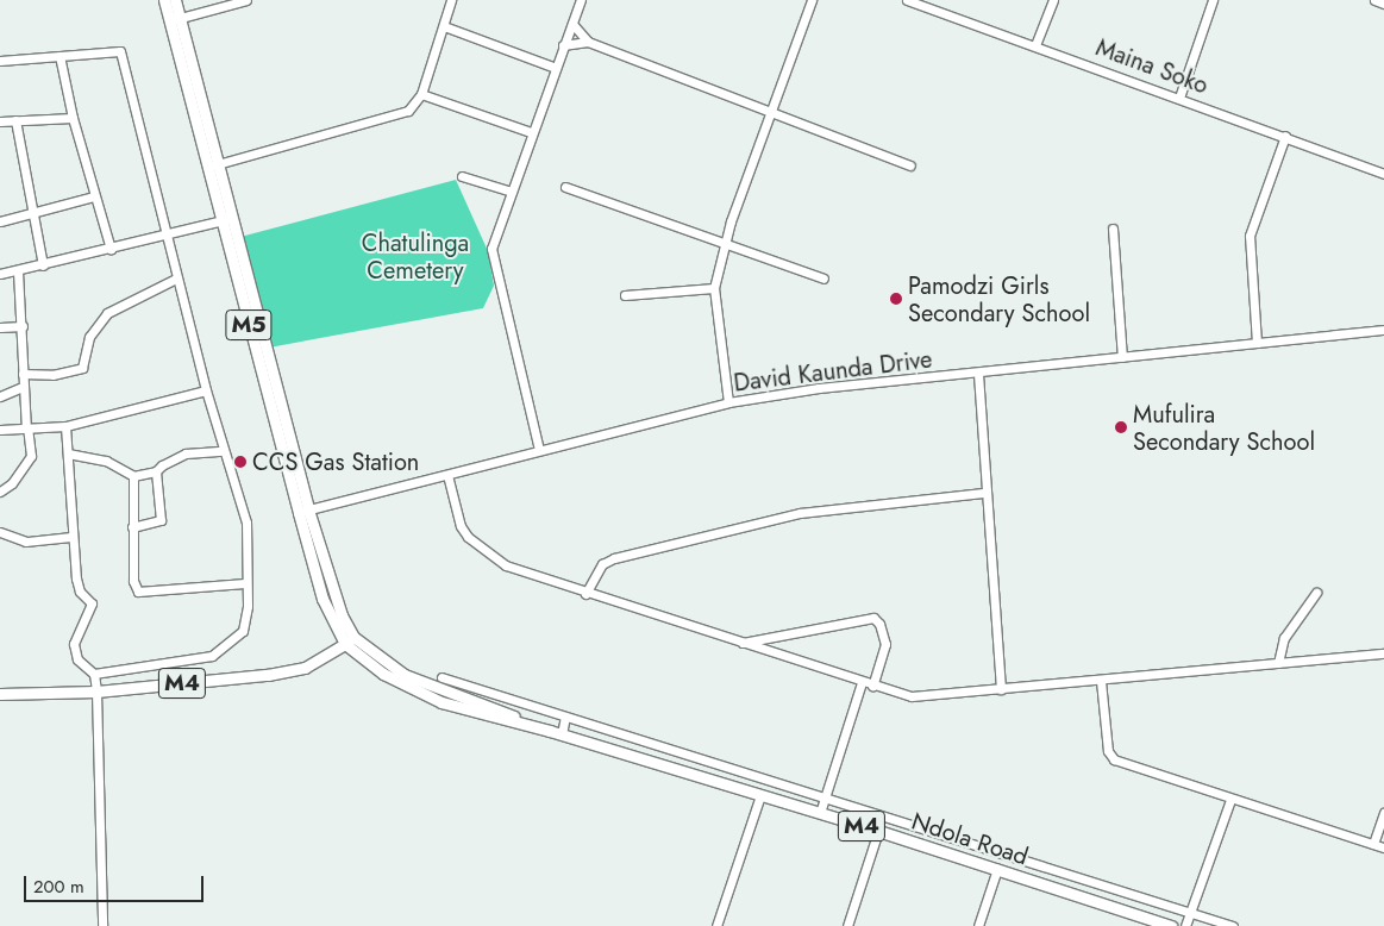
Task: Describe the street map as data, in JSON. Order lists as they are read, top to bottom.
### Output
{
  "streets": {
    "main road": ["M5", "M4", "Ndola Road"],
    "street": ["Maina Soko", "David Kaunda Drive"]
  },
  "crossings": [
    ["M5", "David Kaunda Drive"],
    ["M5", "M4"],
    ["M4", "Ndola Road"]
  ],
  "parks": ["Chatulinga Cemetery"],
  "places": ["Pamodzi Girls Secondary School", "Mufulira Secondary School", "CCS Gas Station"],
  "scale_bar": "200 m"
}
